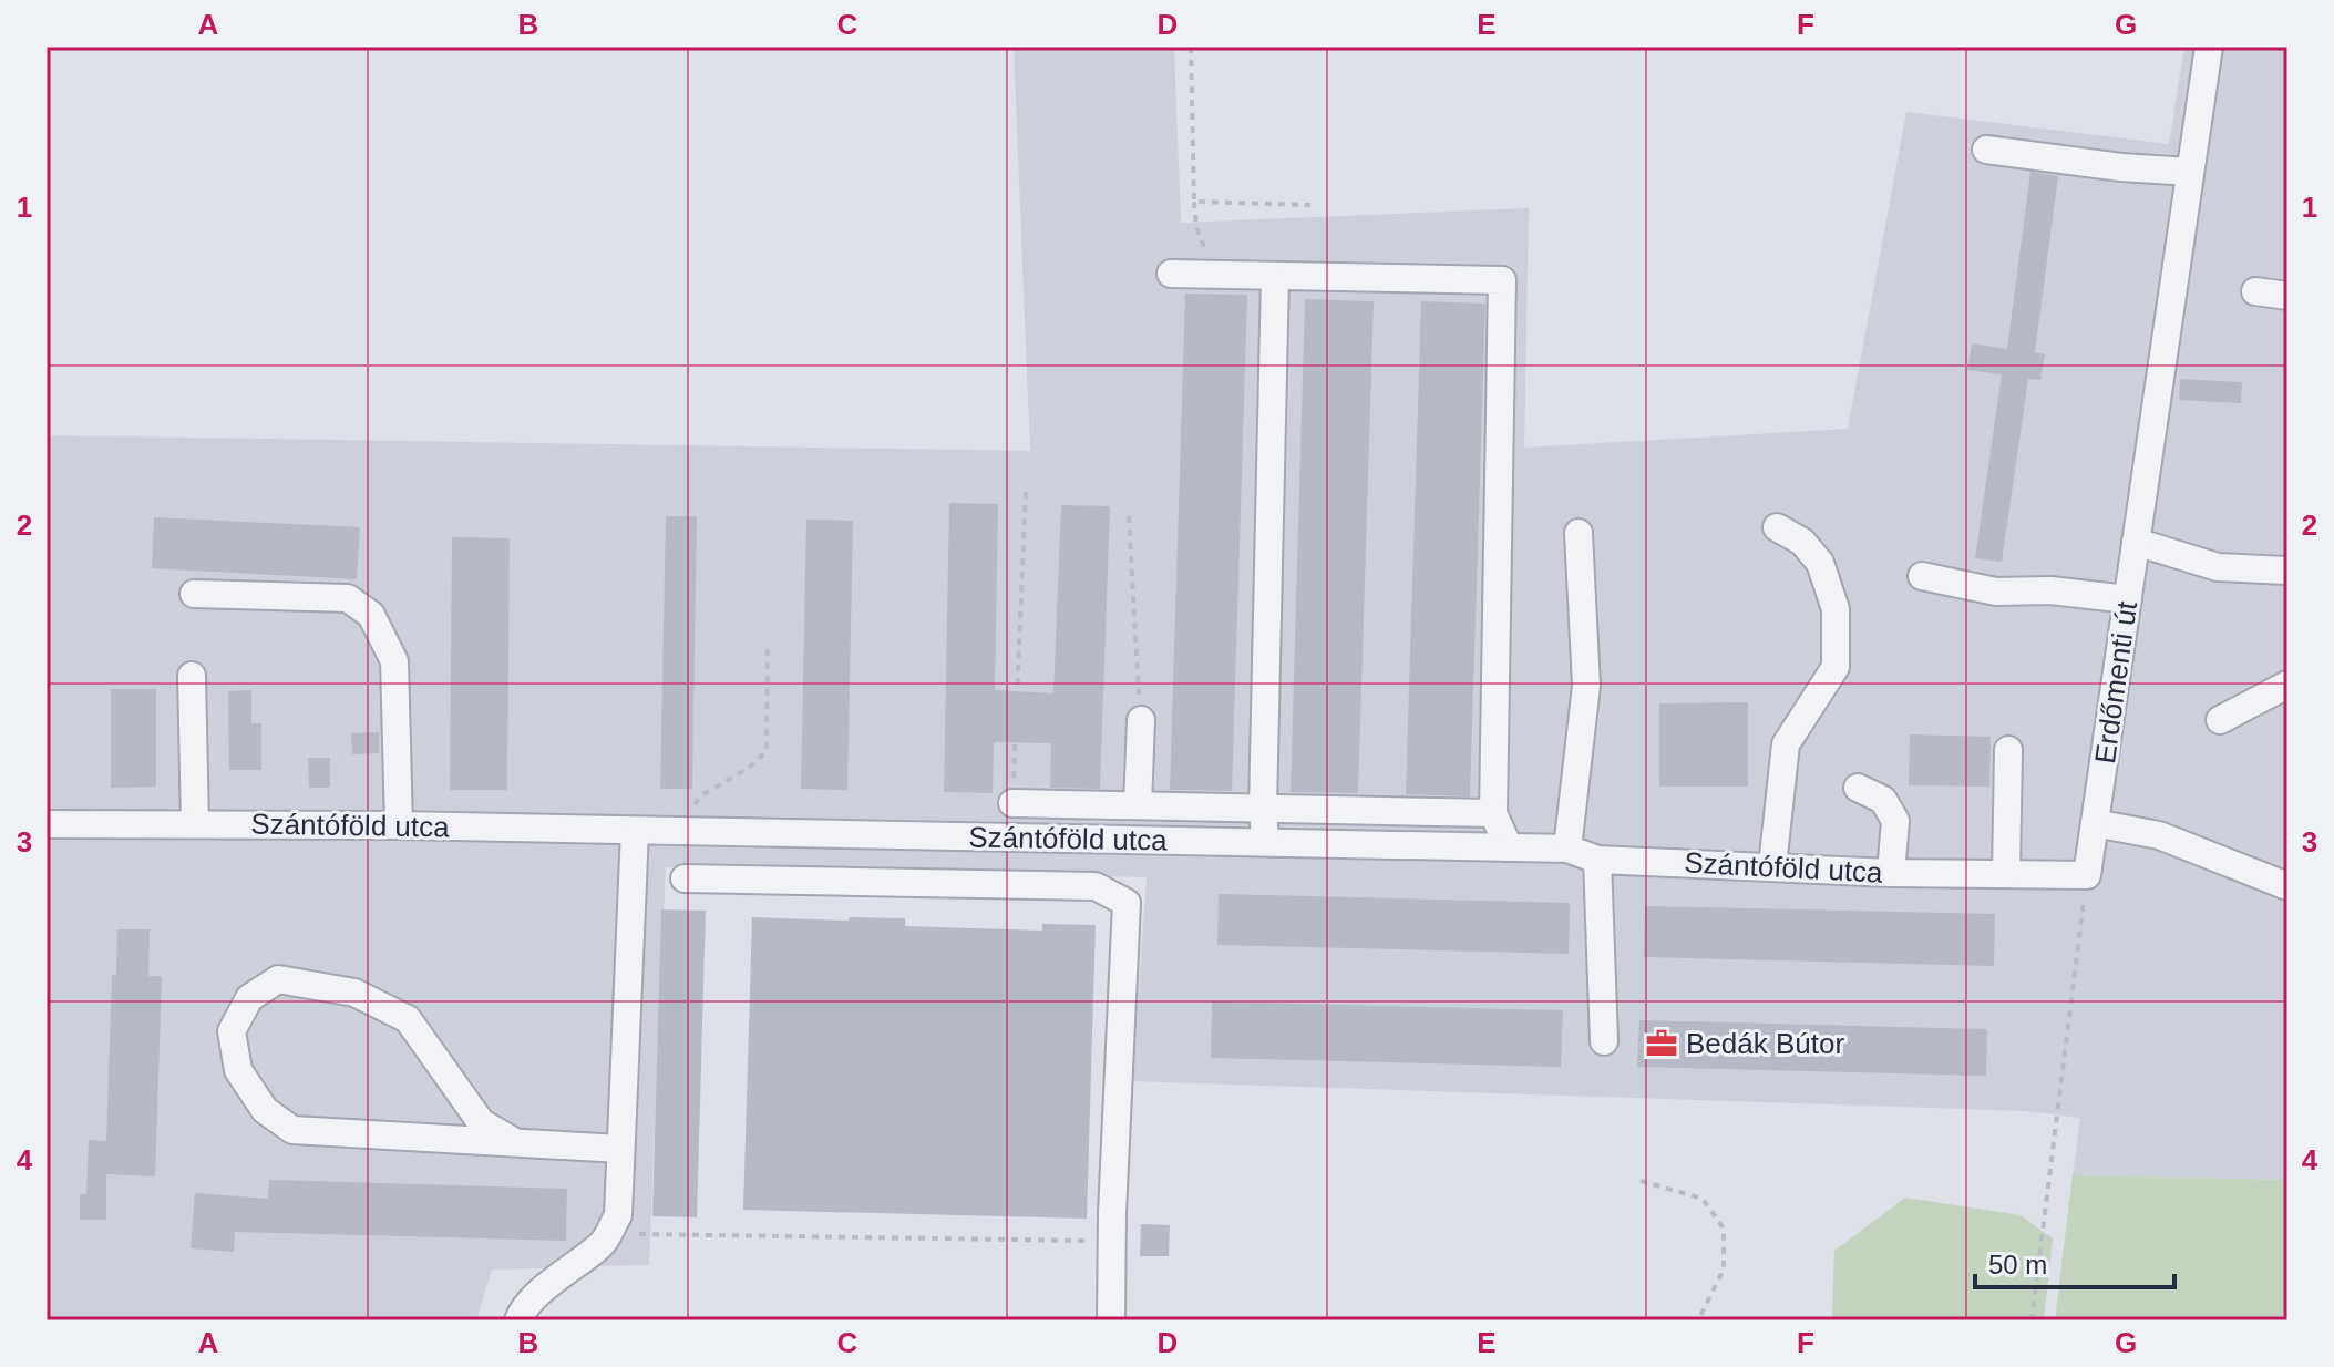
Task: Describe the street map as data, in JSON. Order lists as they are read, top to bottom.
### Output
{
  "streets": {
    "street": ["Erdőmenti út", "Szántóföld utca"]
  },
  "crossings": [
    ["Erdőmenti út", "Szántóföld utca"]
  ],
  "places": {
    "office": ["Bedák Bútor"]
  },
  "scale_bar": "50 m",
  "grid": {
    "columns": [
      "A",
      "B",
      "C",
      "D",
      "E",
      "F",
      "G"
    ],
    "rows": [
      "1",
      "2",
      "3",
      "4"
    ]
  }
}
